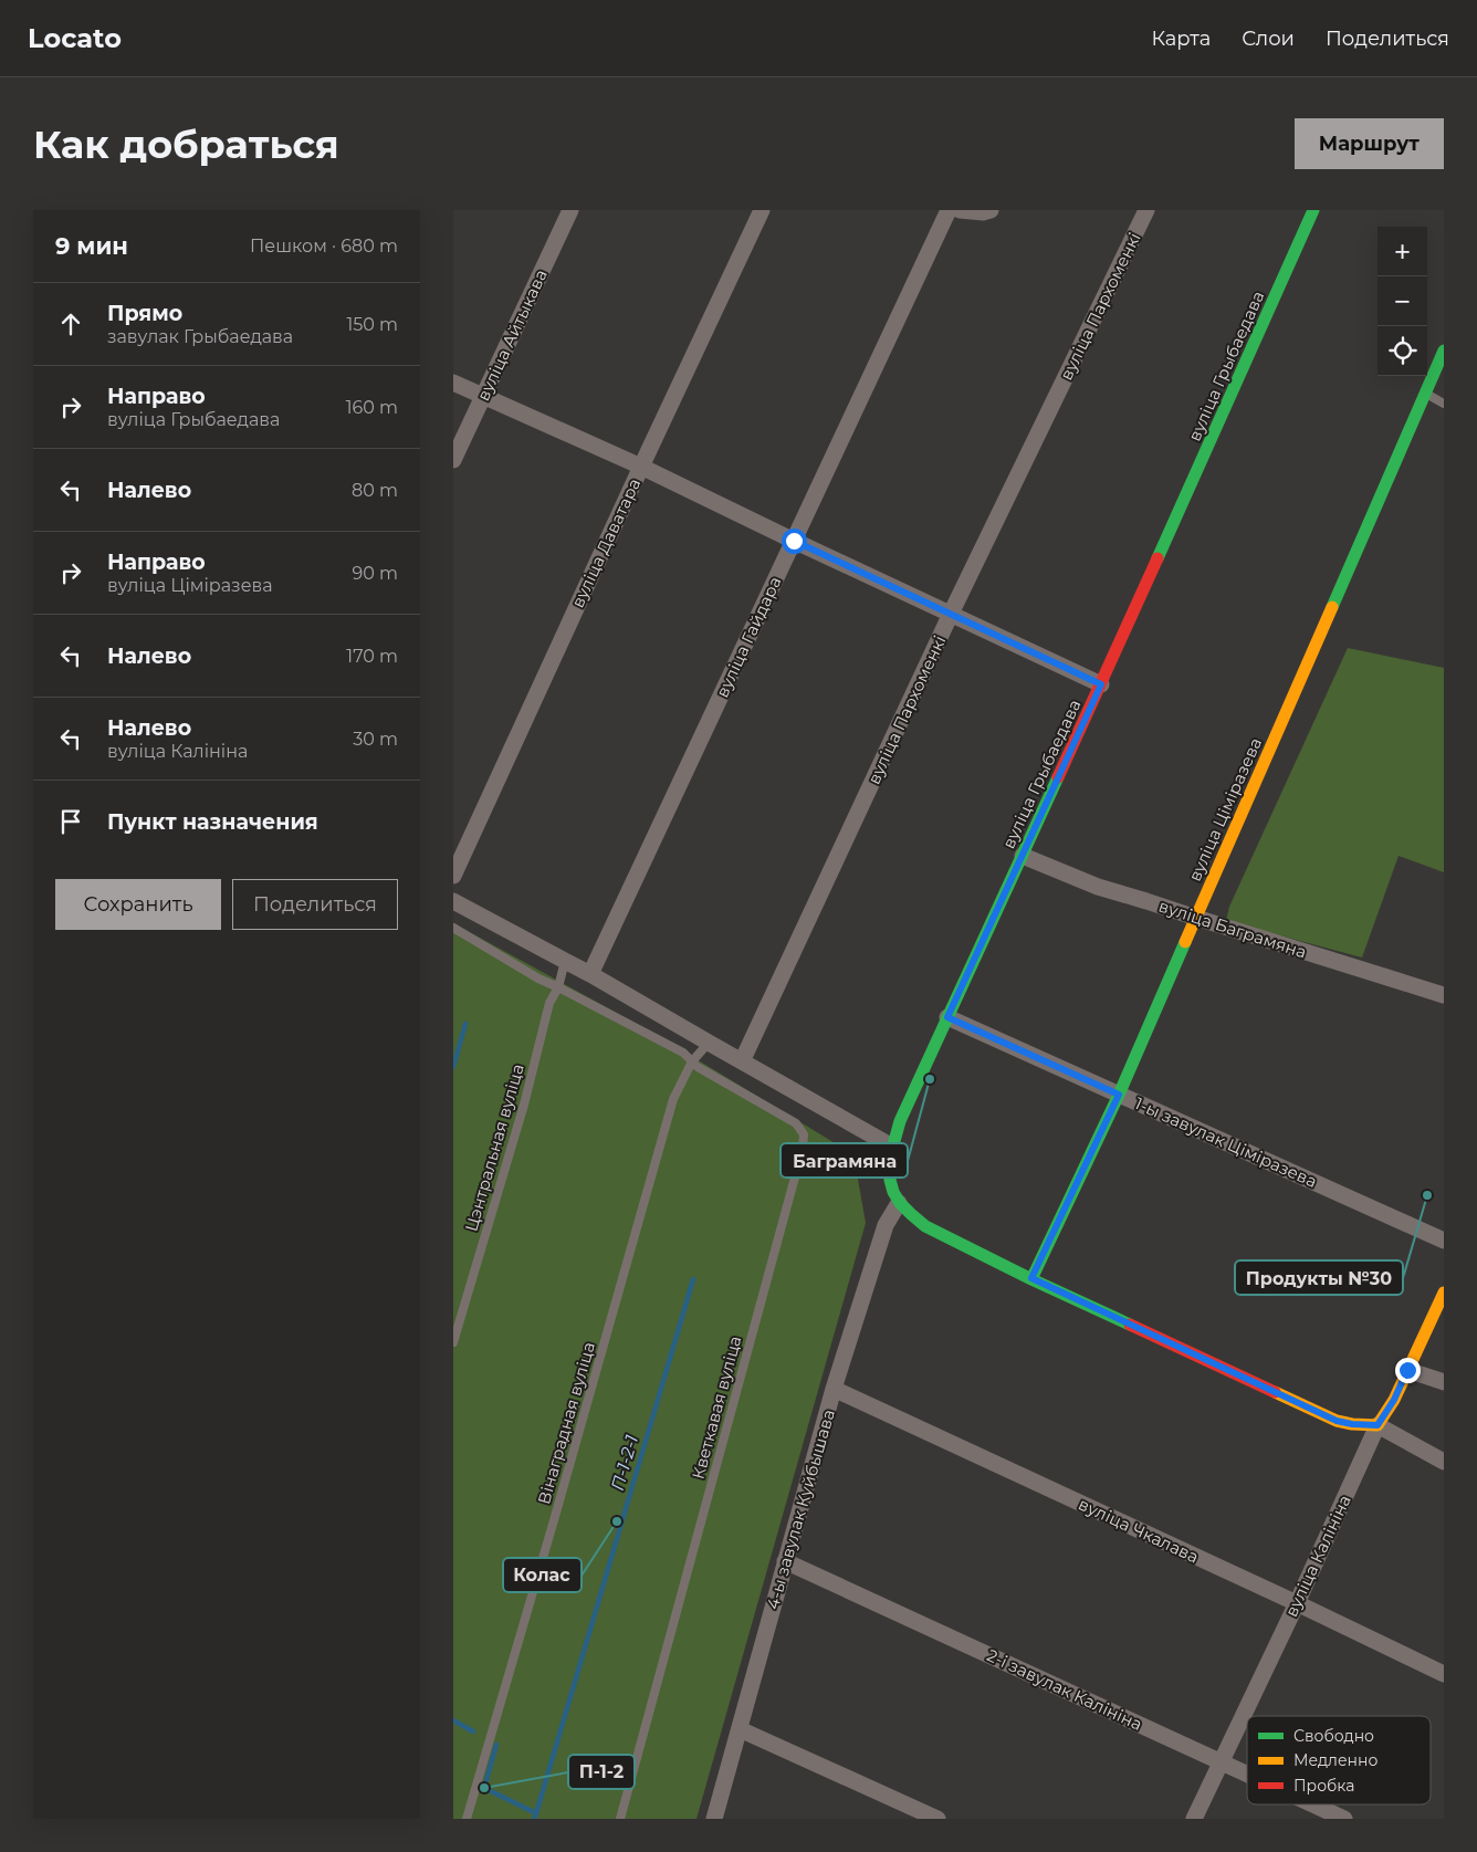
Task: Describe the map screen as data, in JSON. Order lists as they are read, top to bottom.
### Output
{
  "streets": {
    "street": [
      "вуліца Пархоменкі",
      "вуліца Айтыкава",
      "вуліца Грыбаедава",
      "вуліца Даватара",
      "вуліца Гайдара",
      "вуліца Ціміразева",
      "вуліца Баграмяна",
      "1-ы завулак Ціміразева",
      "4-ы завулак Куйбышава",
      "вуліца Чкалава",
      "вуліца Калініна",
      "2-і завулак Калініна"
    ],
    "lane": ["Цэнтральная вуліца", "Кветкавая вуліца", "Вінаградная вуліца"]
  },
  "crossings": [
    ["вуліца Грыбаедава", "вуліца Баграмяна"],
    ["вуліца Грыбаедава", "1-ы завулак Ціміразева"],
    ["вуліца Грыбаедава", "4-ы завулак Куйбышава"],
    ["вуліца Ціміразева", "вуліца Баграмяна"],
    ["вуліца Ціміразева", "1-ы завулак Ціміразева"],
    ["Кветкавая вуліца", "Вінаградная вуліца"],
    ["4-ы завулак Куйбышава", "вуліца Чкалава"],
    ["4-ы завулак Куйбышава", "2-і завулак Калініна"],
    ["вуліца Чкалава", "вуліца Калініна"],
    ["вуліца Калініна", "2-і завулак Калініна"]
  ],
  "water": ["П-1-2-1"],
  "places": [
    "Баграмяна",
    "Продукты №30",
    "Колас",
    "П-1-2"
  ],
  "legend": ["Свободно", "Медленно", "Пробка"],
  "page": {
    "header": "Locato",
    "nav": ["Карта", "Слои", "Поделиться"],
    "buttons": [
      "Маршрут",
      ["Сохранить", "Поделиться"]
    ],
    "title": "Как добраться",
    "heading": ["9 мин", "Пешком · 680 m"],
    "map_buttons": ["+", "−"],
    "list": [
      ["Прямо", "завулак Грыбаедава", "150 m"],
      ["Направо", "вуліца Грыбаедава", "160 m"],
      ["Налево", "80 m"],
      ["Направо", "вуліца Ціміразева", "90 m"],
      ["Налево", "170 m"],
      ["Налево", "вуліца Калініна", "30 m"],
      "Пункт назначения"
    ]
  }
}
